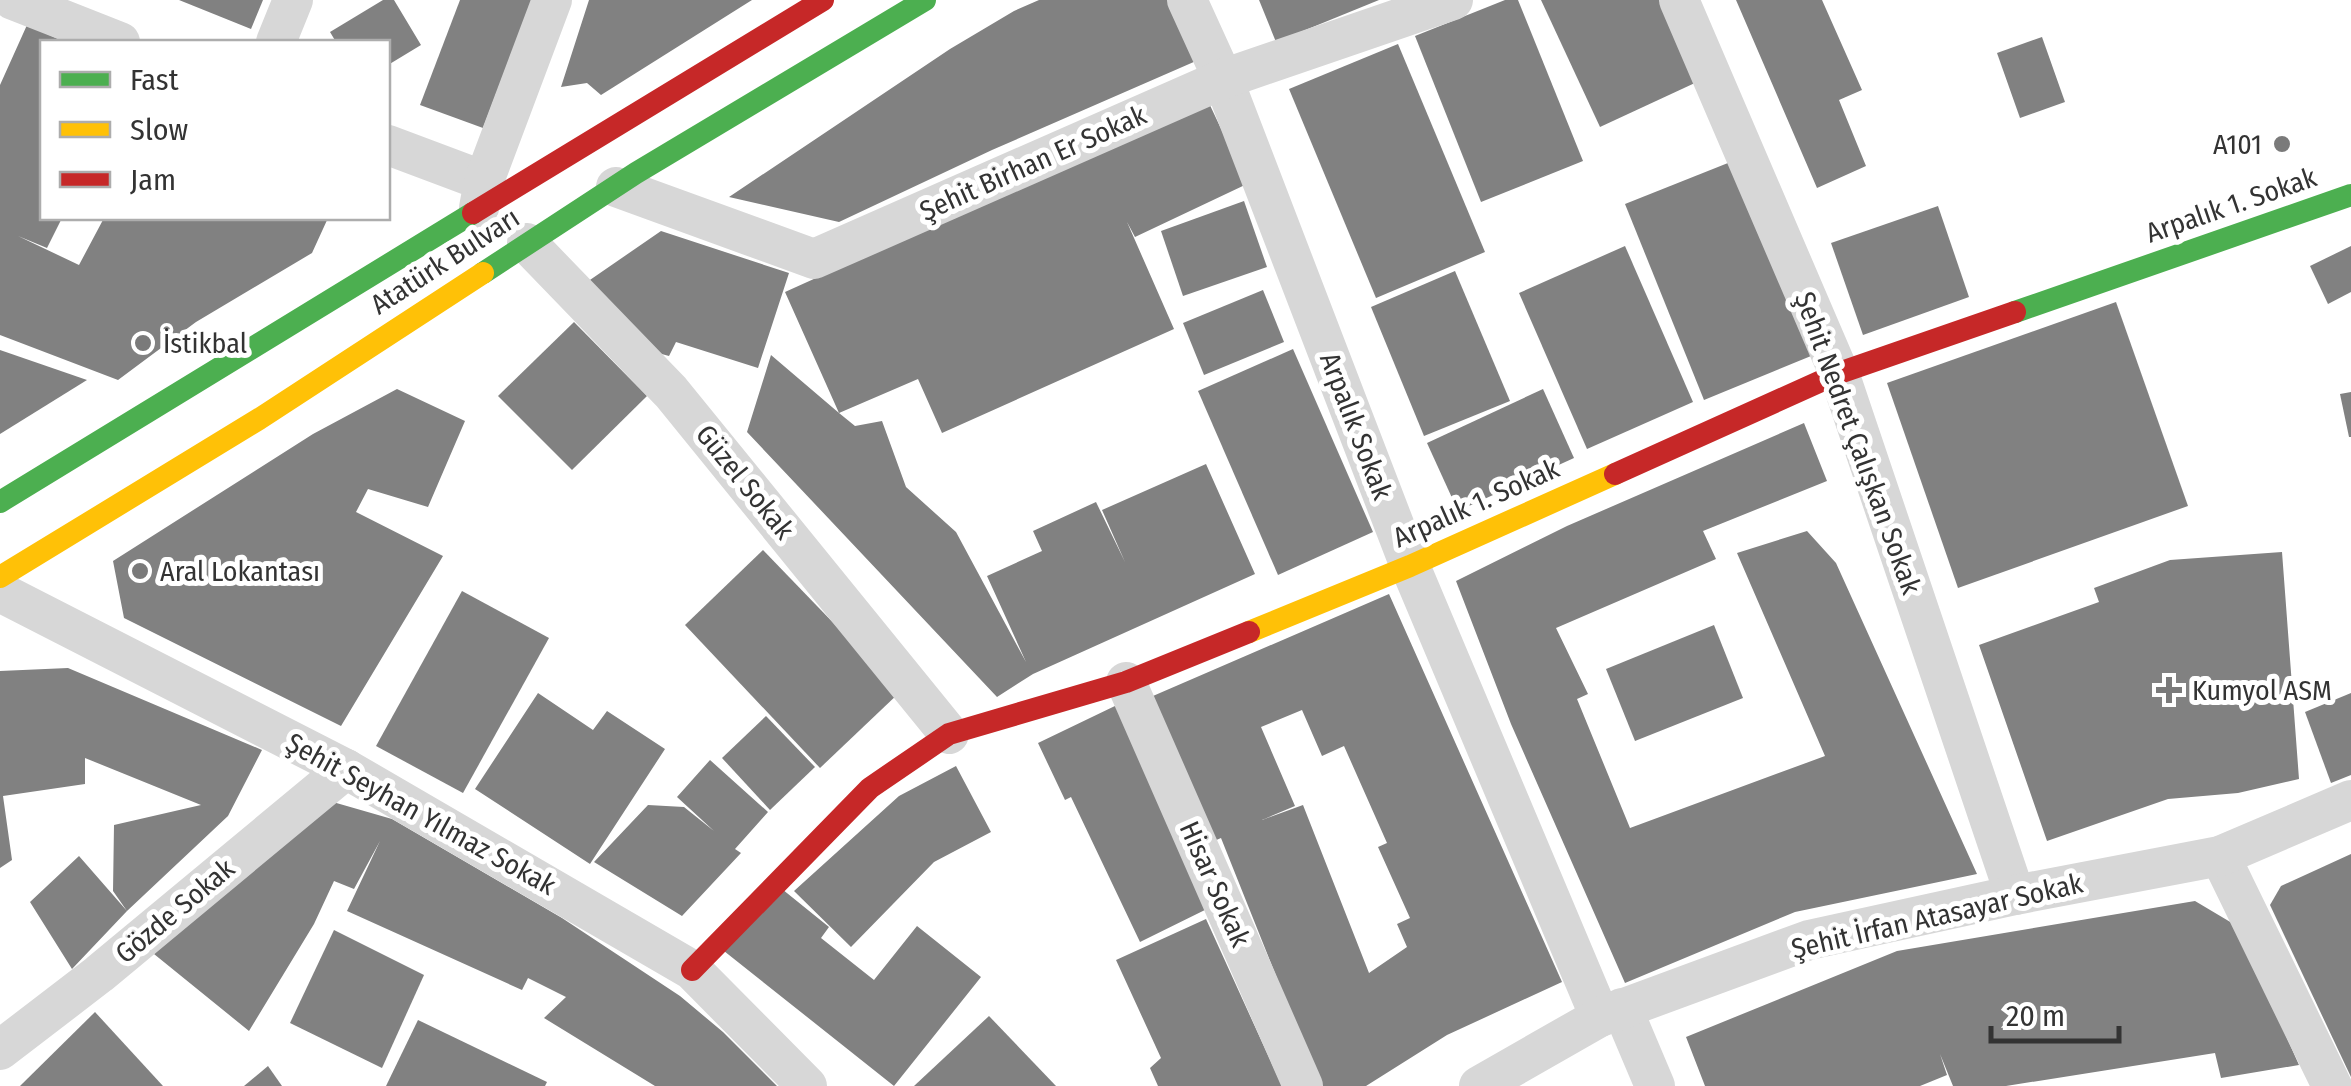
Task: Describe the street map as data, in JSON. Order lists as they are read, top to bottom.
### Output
{
  "streets": {
    "main road": ["Arpalık 1. Sokak", "Atatürk Bulvarı"],
    "street": [
      "Şehit Birhan Er Sokak",
      "Arpalık Sokak",
      "Şehit Nedret Çalışkan Sokak",
      "Güzel Sokak",
      "Şehit Seyhan Yılmaz Sokak",
      "Hisar Sokak",
      "Gözde Sokak",
      "Şehit İrfan Atasayar Sokak"
    ]
  },
  "crossings": [
    ["Şehit Birhan Er Sokak", "Atatürk Bulvarı"],
    ["Şehit Birhan Er Sokak", "Arpalık Sokak"],
    ["Arpalık 1. Sokak", "Arpalık Sokak"],
    ["Arpalık 1. Sokak", "Şehit Nedret Çalışkan Sokak"],
    ["Arpalık 1. Sokak", "Güzel Sokak"],
    ["Arpalık 1. Sokak", "Şehit Seyhan Yılmaz Sokak"],
    ["Arpalık 1. Sokak", "Hisar Sokak"],
    ["Atatürk Bulvarı", "Güzel Sokak"],
    ["Arpalık Sokak", "Şehit İrfan Atasayar Sokak"],
    ["Şehit Nedret Çalışkan Sokak", "Şehit İrfan Atasayar Sokak"],
    ["Şehit Seyhan Yılmaz Sokak", "Gözde Sokak"]
  ],
  "places": {
    "other": ["A101", "İstikbal", "Aral Lokantası"],
    "health": ["Kumyol ASM"]
  },
  "legend": ["Fast", "Slow", "Jam"],
  "scale_bar": "20 m"
}
